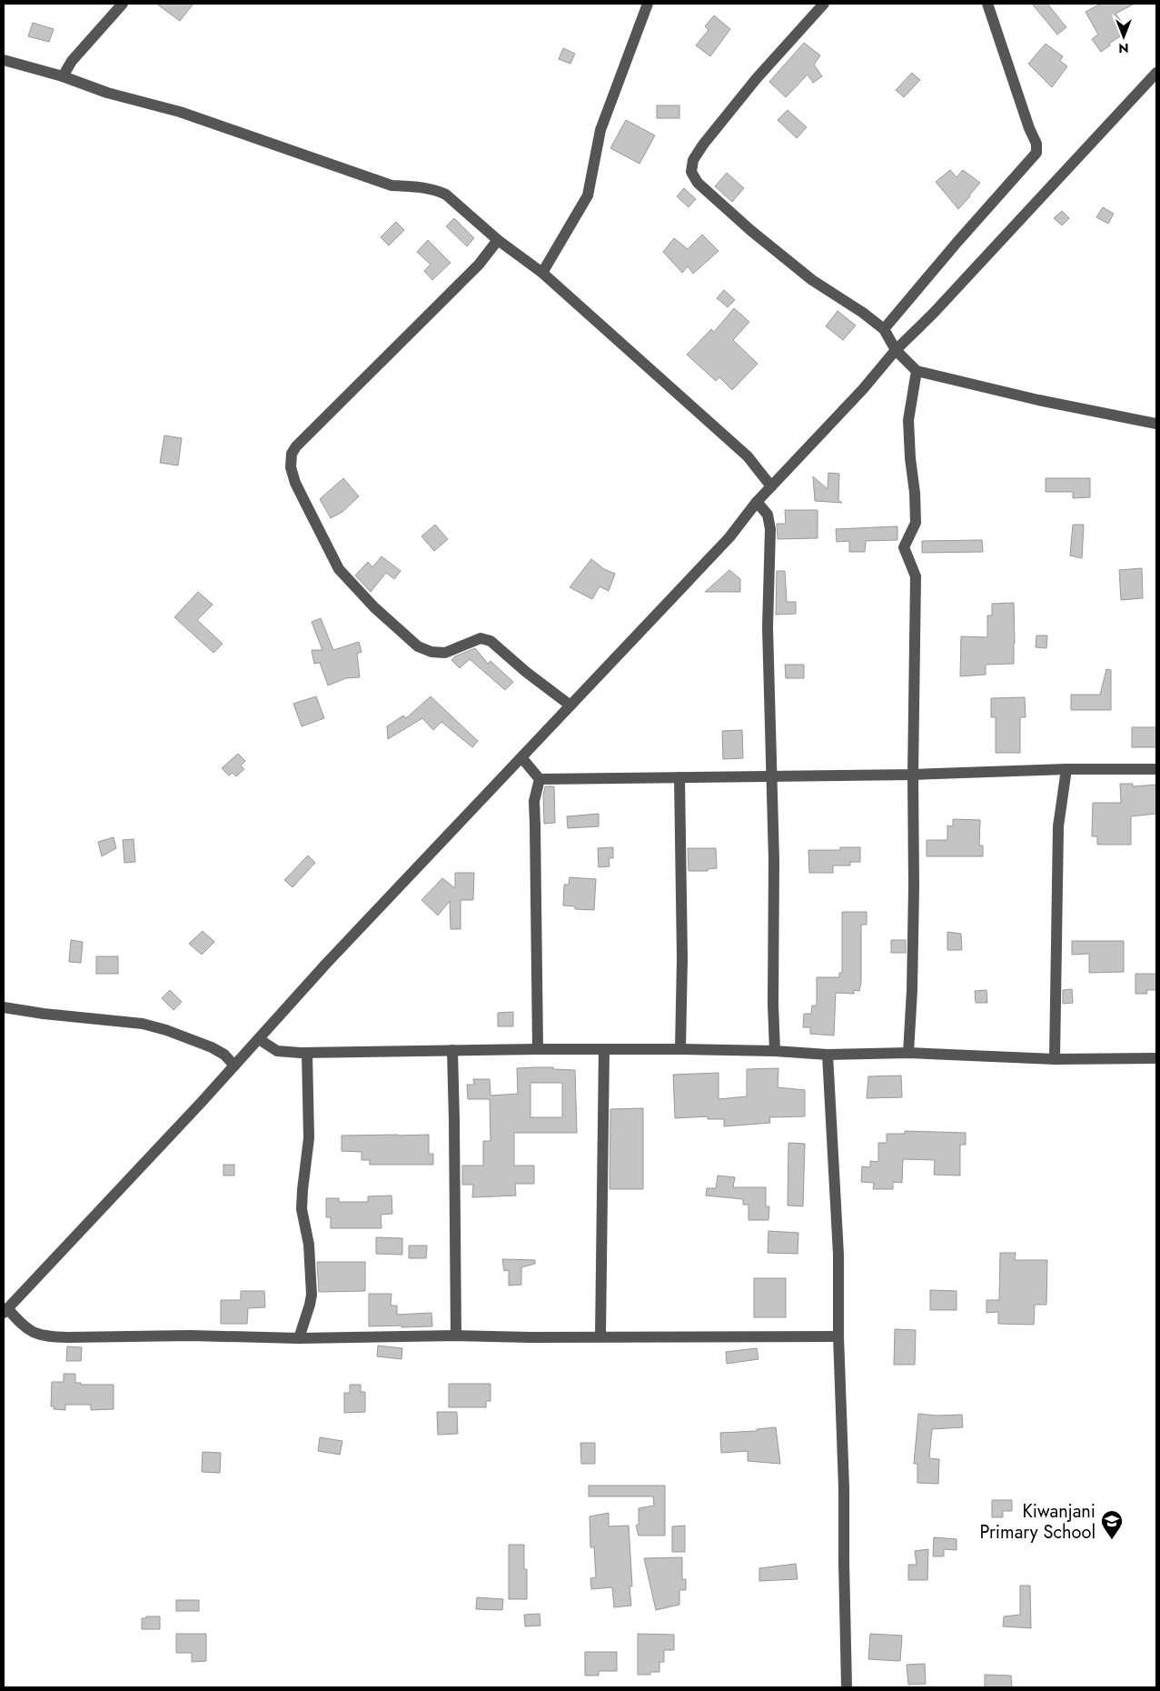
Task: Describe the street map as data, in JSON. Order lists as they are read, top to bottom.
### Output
{
  "places": {
    "school or university": ["Kiwanjani Primary School"]
  },
  "north": "bottom"
}
